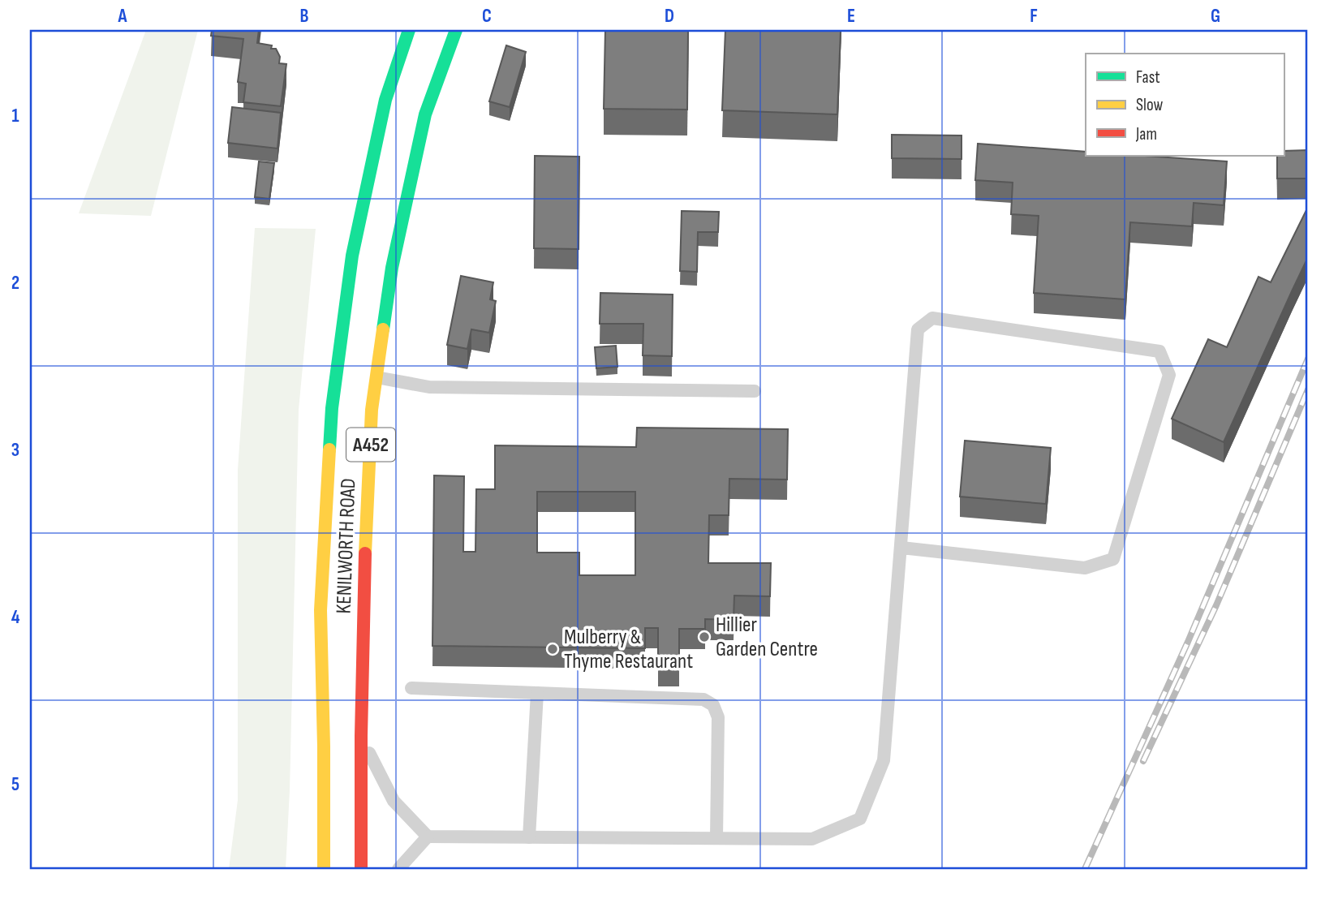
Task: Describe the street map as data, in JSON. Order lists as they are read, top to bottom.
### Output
{
  "streets": {
    "highway": ["A452", "KENILWORTH ROAD"]
  },
  "places": ["Hillier Garden Centre", "Mulberry & Thyme Restaurant"],
  "legend": ["Fast", "Slow", "Jam"],
  "grid": {
    "columns": [
      "A",
      "B",
      "C",
      "D",
      "E",
      "F",
      "G"
    ],
    "rows": [
      "1",
      "2",
      "3",
      "4",
      "5"
    ]
  }
}
